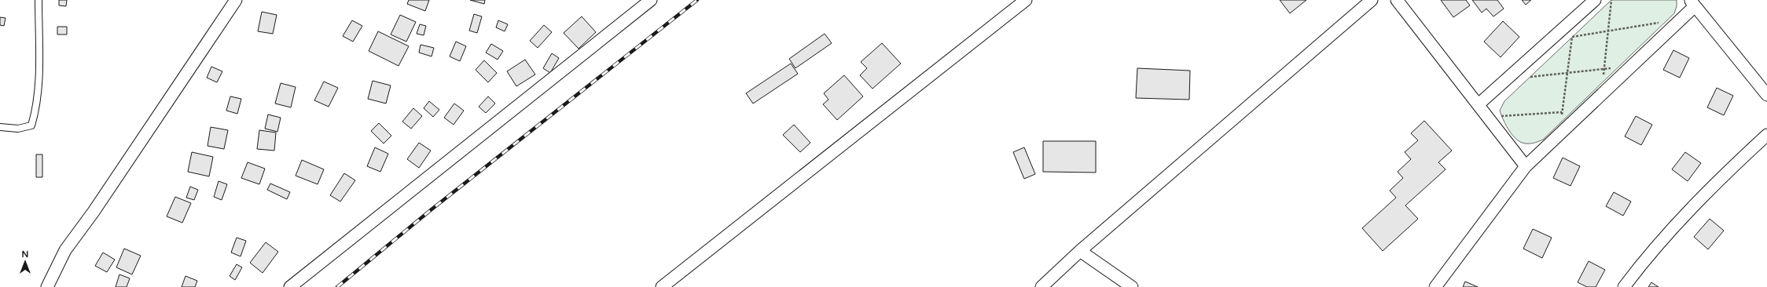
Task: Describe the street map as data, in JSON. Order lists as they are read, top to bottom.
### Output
{
  "north": "top"
}
